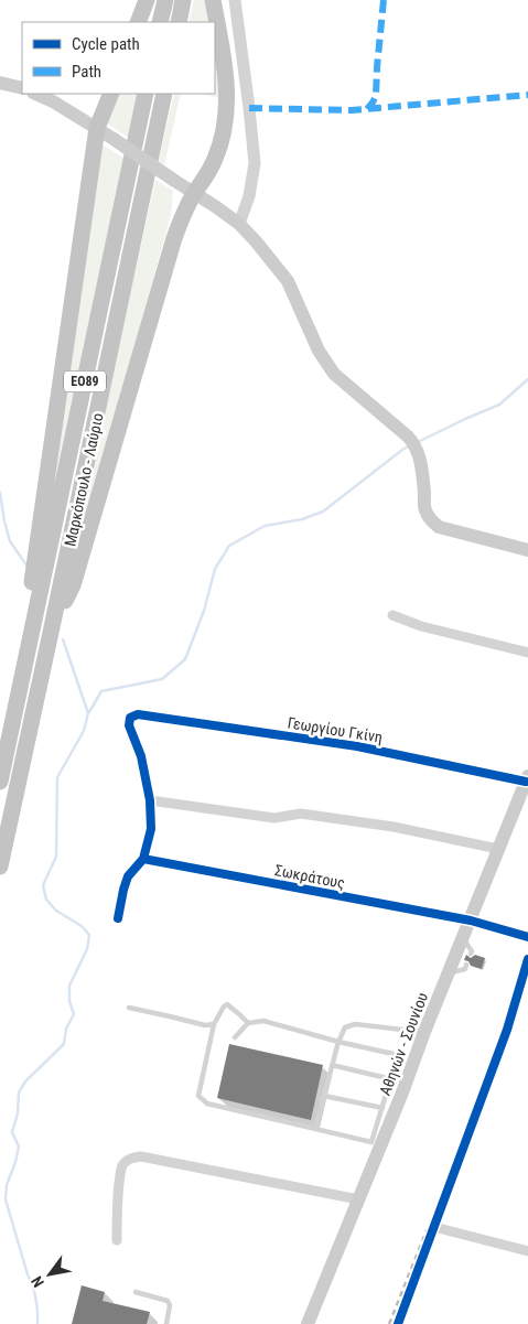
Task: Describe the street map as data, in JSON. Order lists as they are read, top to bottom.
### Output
{
  "streets": {
    "highway": ["ΕΟ89", "Μαρκόπουλο - Λαύριο"],
    "main road": ["Αθηνών - Σουνίου"],
    "street": ["Γεωργίου Γκίνη", "Σωκράτους"]
  },
  "crossings": [
    ["Γεωργίου Γκίνη", "Αθηνών - Σουνίου"],
    ["Σωκράτους", "Αθηνών - Σουνίου"]
  ],
  "legend": ["Cycle path", "Path"],
  "north": "bottom left"
}
